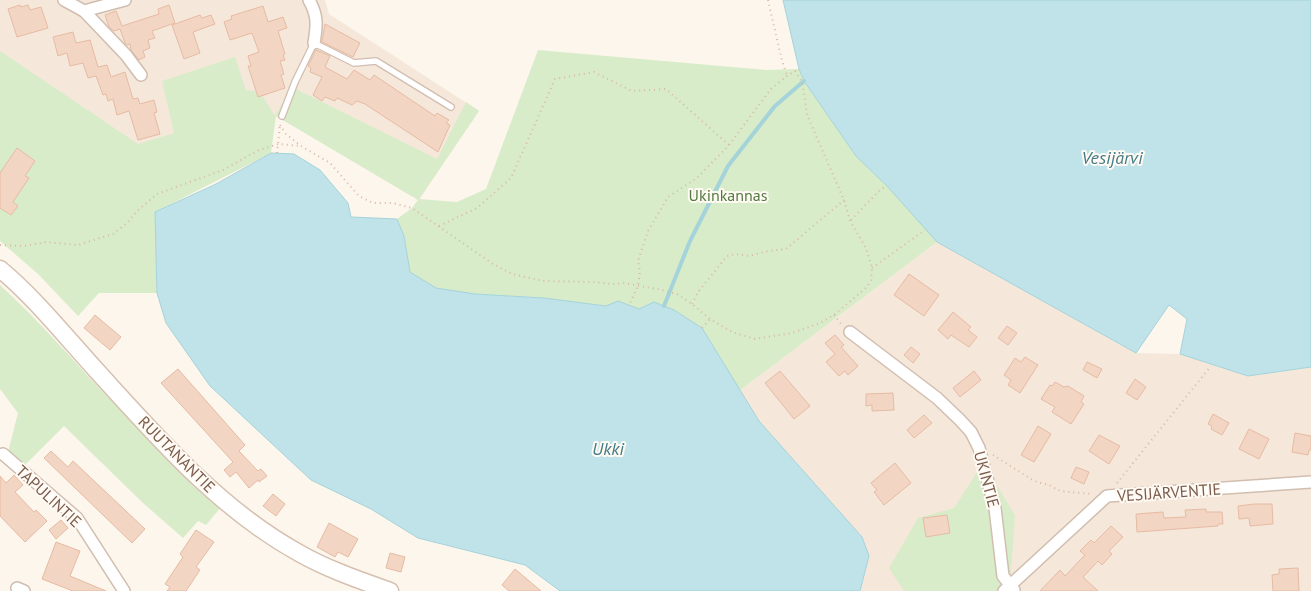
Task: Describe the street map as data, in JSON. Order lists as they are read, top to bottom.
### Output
{
  "streets": {
    "main road": ["RUUTANANTIE"],
    "street": ["UKINTIE", "VESIJÄRVENTIE", "TAPULINTIE"]
  },
  "crossings": [
    ["UKINTIE", "VESIJÄRVENTIE"]
  ],
  "water": ["Vesijärvi", "Ukki"],
  "parks": ["Ukinkannas"]
}
